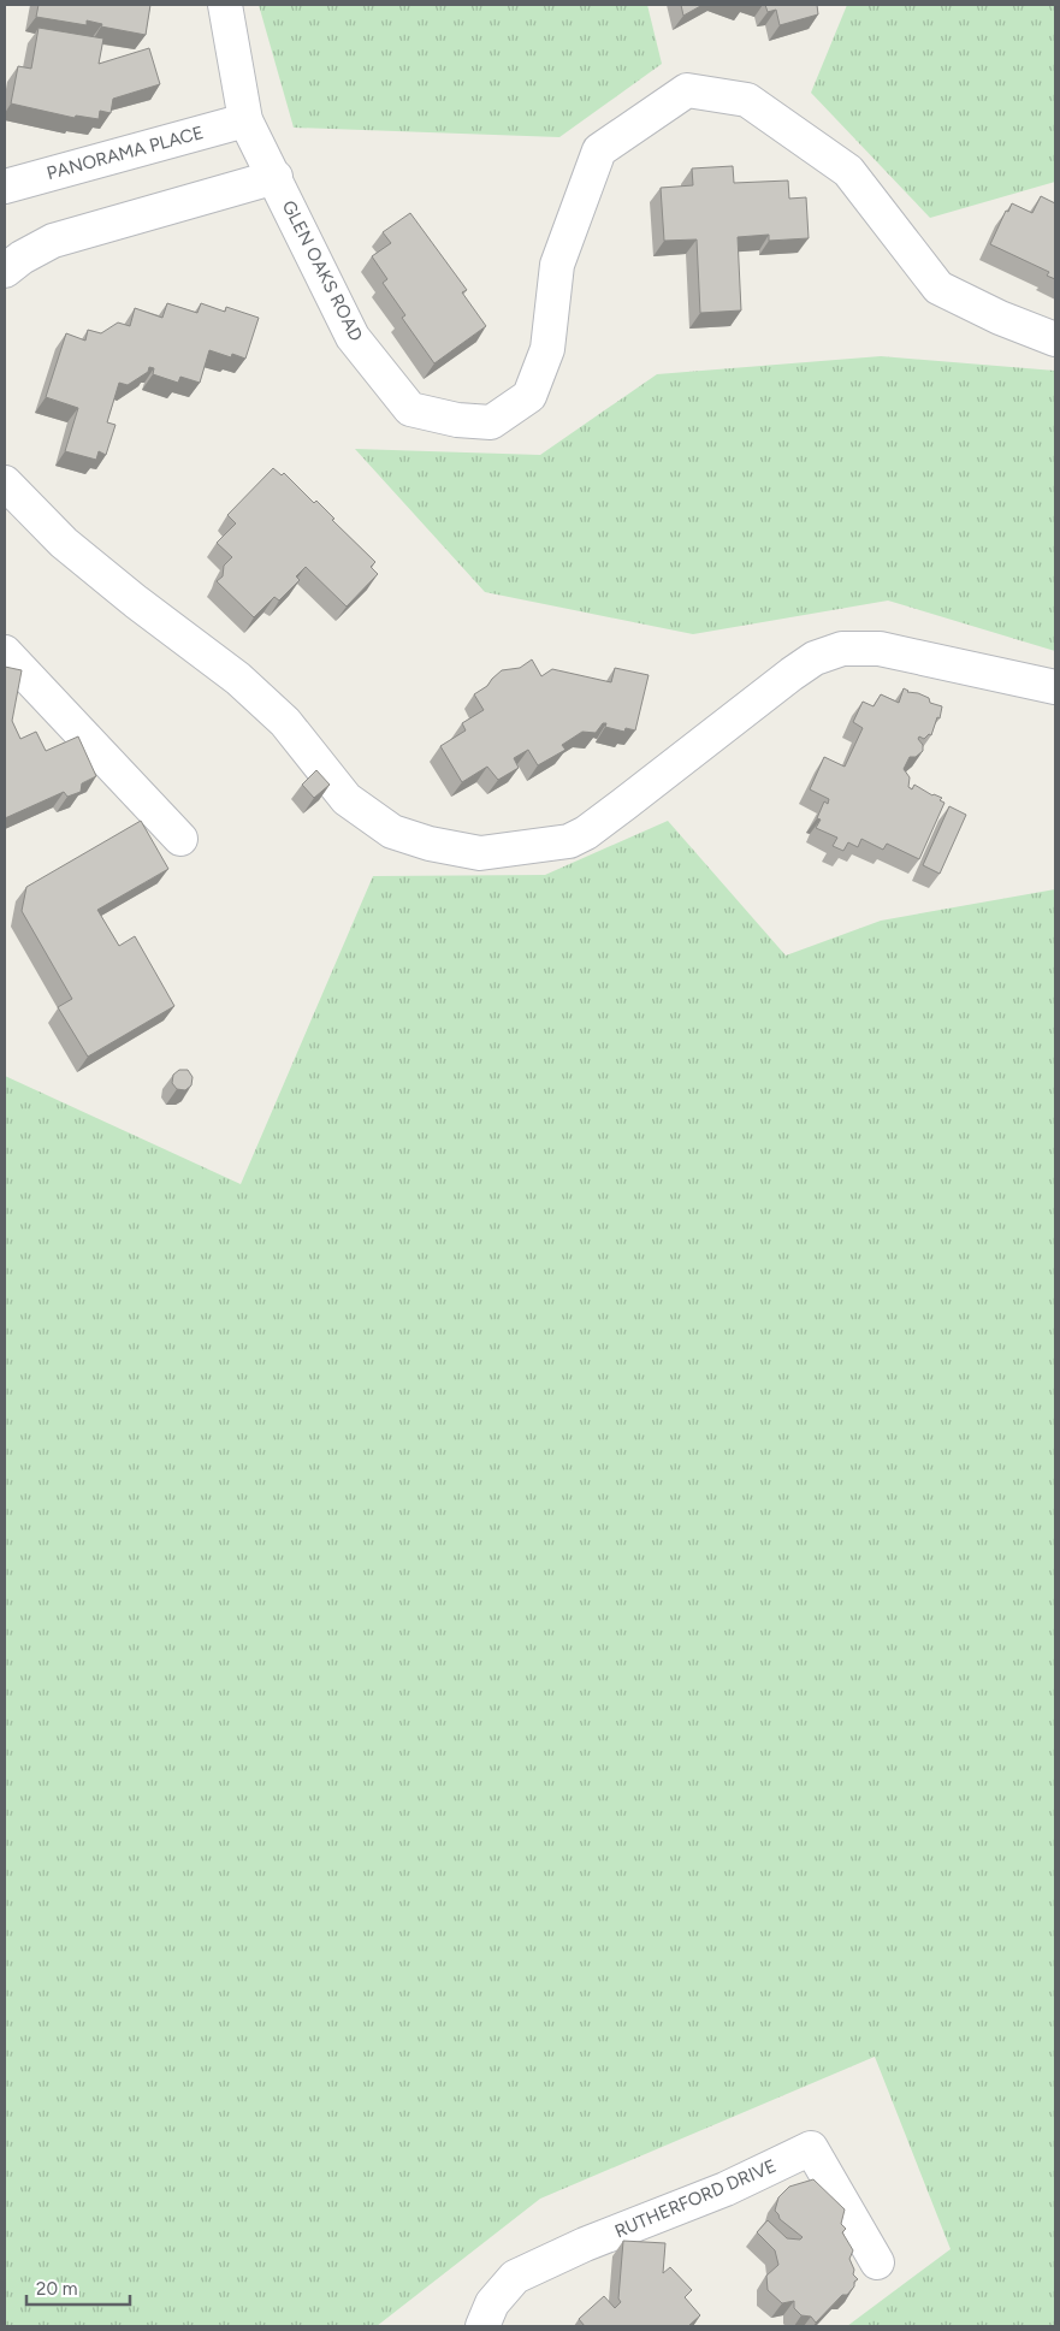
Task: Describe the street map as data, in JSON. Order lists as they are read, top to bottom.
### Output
{
  "streets": {
    "street": ["PANORAMA PLACE", "GLEN OAKS ROAD", "RUTHERFORD DRIVE"]
  },
  "crossings": [
    ["PANORAMA PLACE", "GLEN OAKS ROAD"]
  ],
  "scale_bar": "20 m"
}
